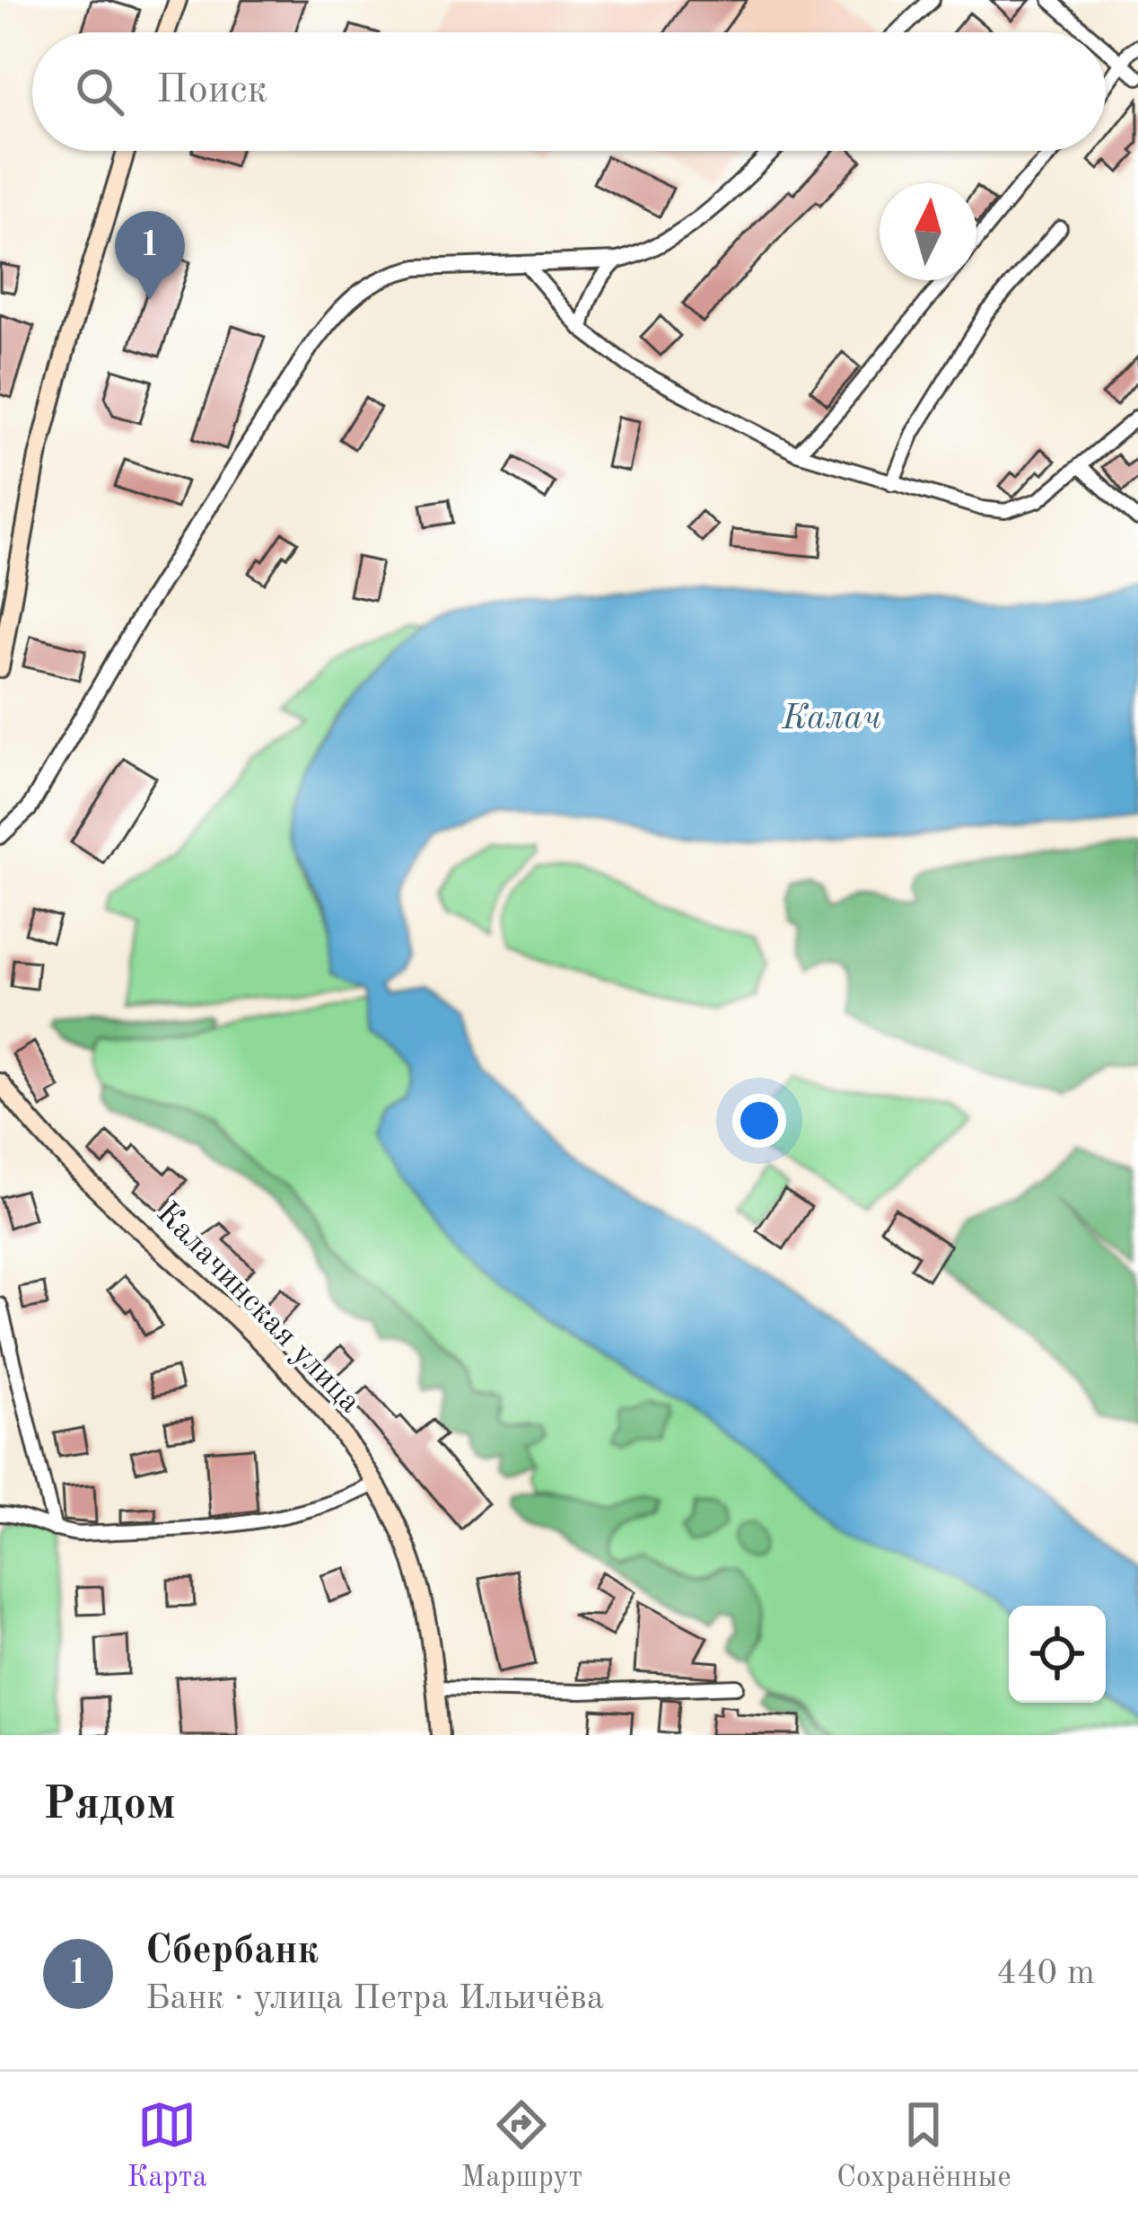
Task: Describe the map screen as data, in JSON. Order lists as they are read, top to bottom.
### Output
{
  "streets": {
    "main road": ["Калачинская улица"]
  },
  "water": ["Калач"],
  "north": "top",
  "page": {
    "search": "Поиск",
    "pins": "1",
    "heading": "Рядом",
    "list": [
      {
        "mark": "1",
        "name": "Сбербанк",
        "note": "Банк · улица Петра Ильичёва",
        "value": "440 m"
      }
    ],
    "nav": ["Карта", "Маршрут", "Сохранённые"]
  }
}
